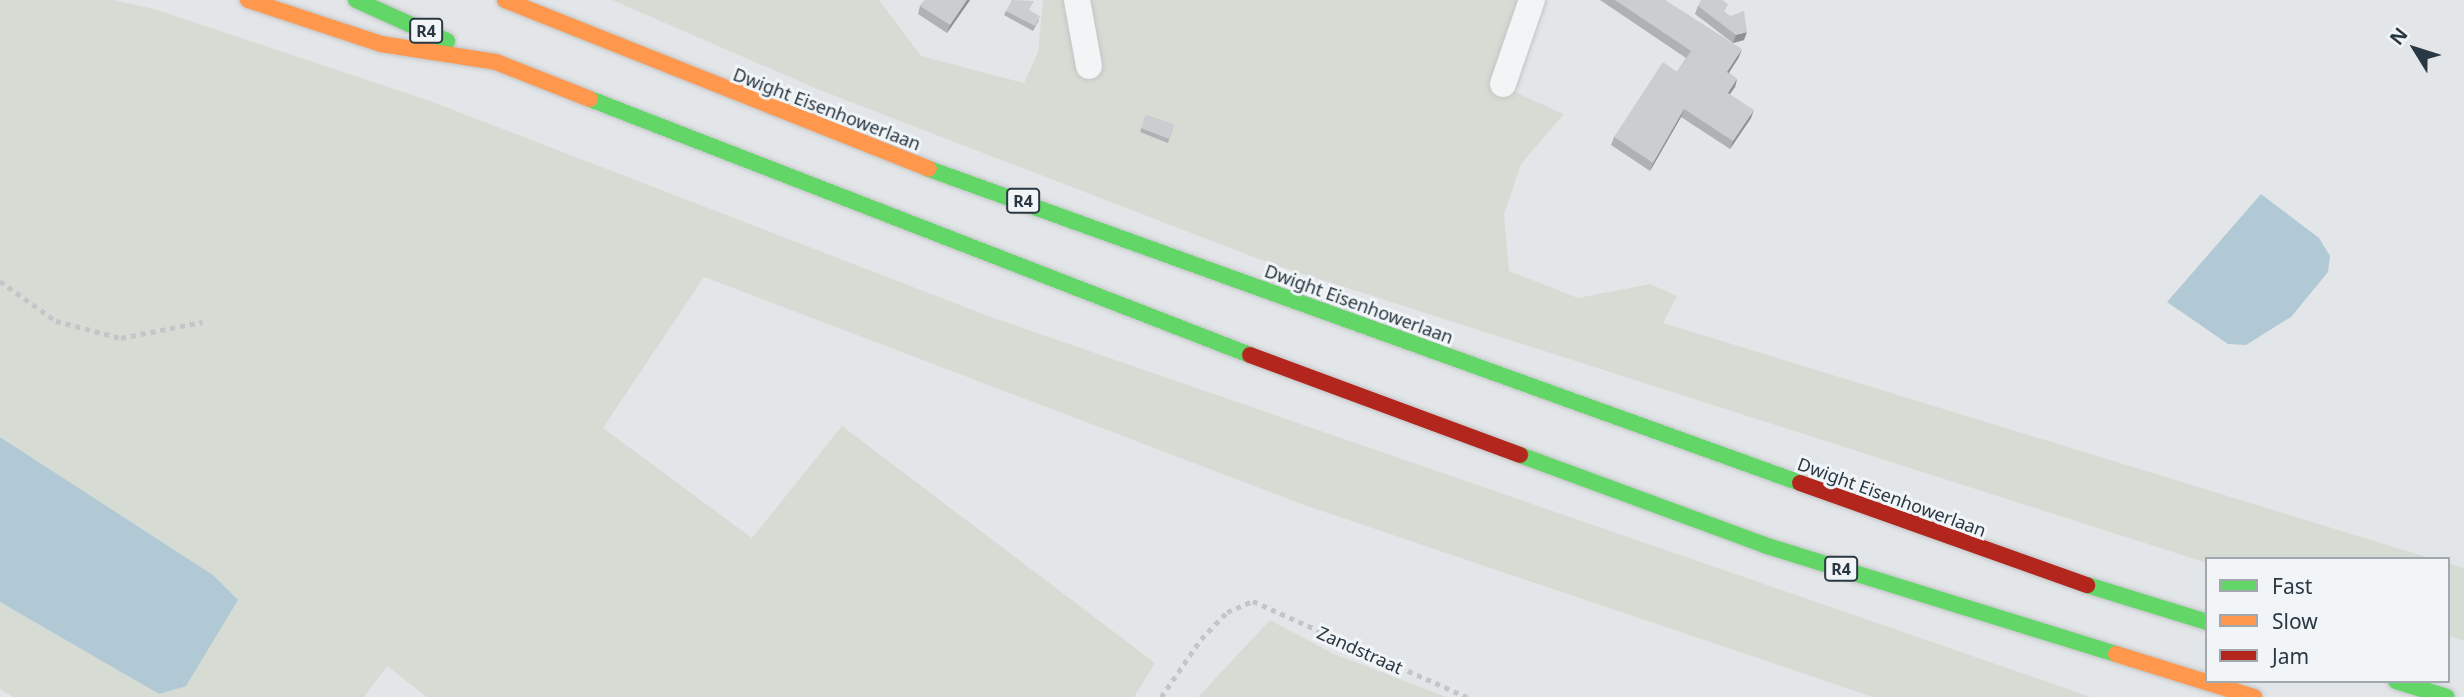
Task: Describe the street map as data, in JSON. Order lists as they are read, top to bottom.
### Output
{
  "streets": {
    "highway": ["R4", "Dwight Eisenhowerlaan"],
    "path": ["Zandstraat"]
  },
  "legend": ["Fast", "Slow", "Jam"],
  "north": "top left"
}
